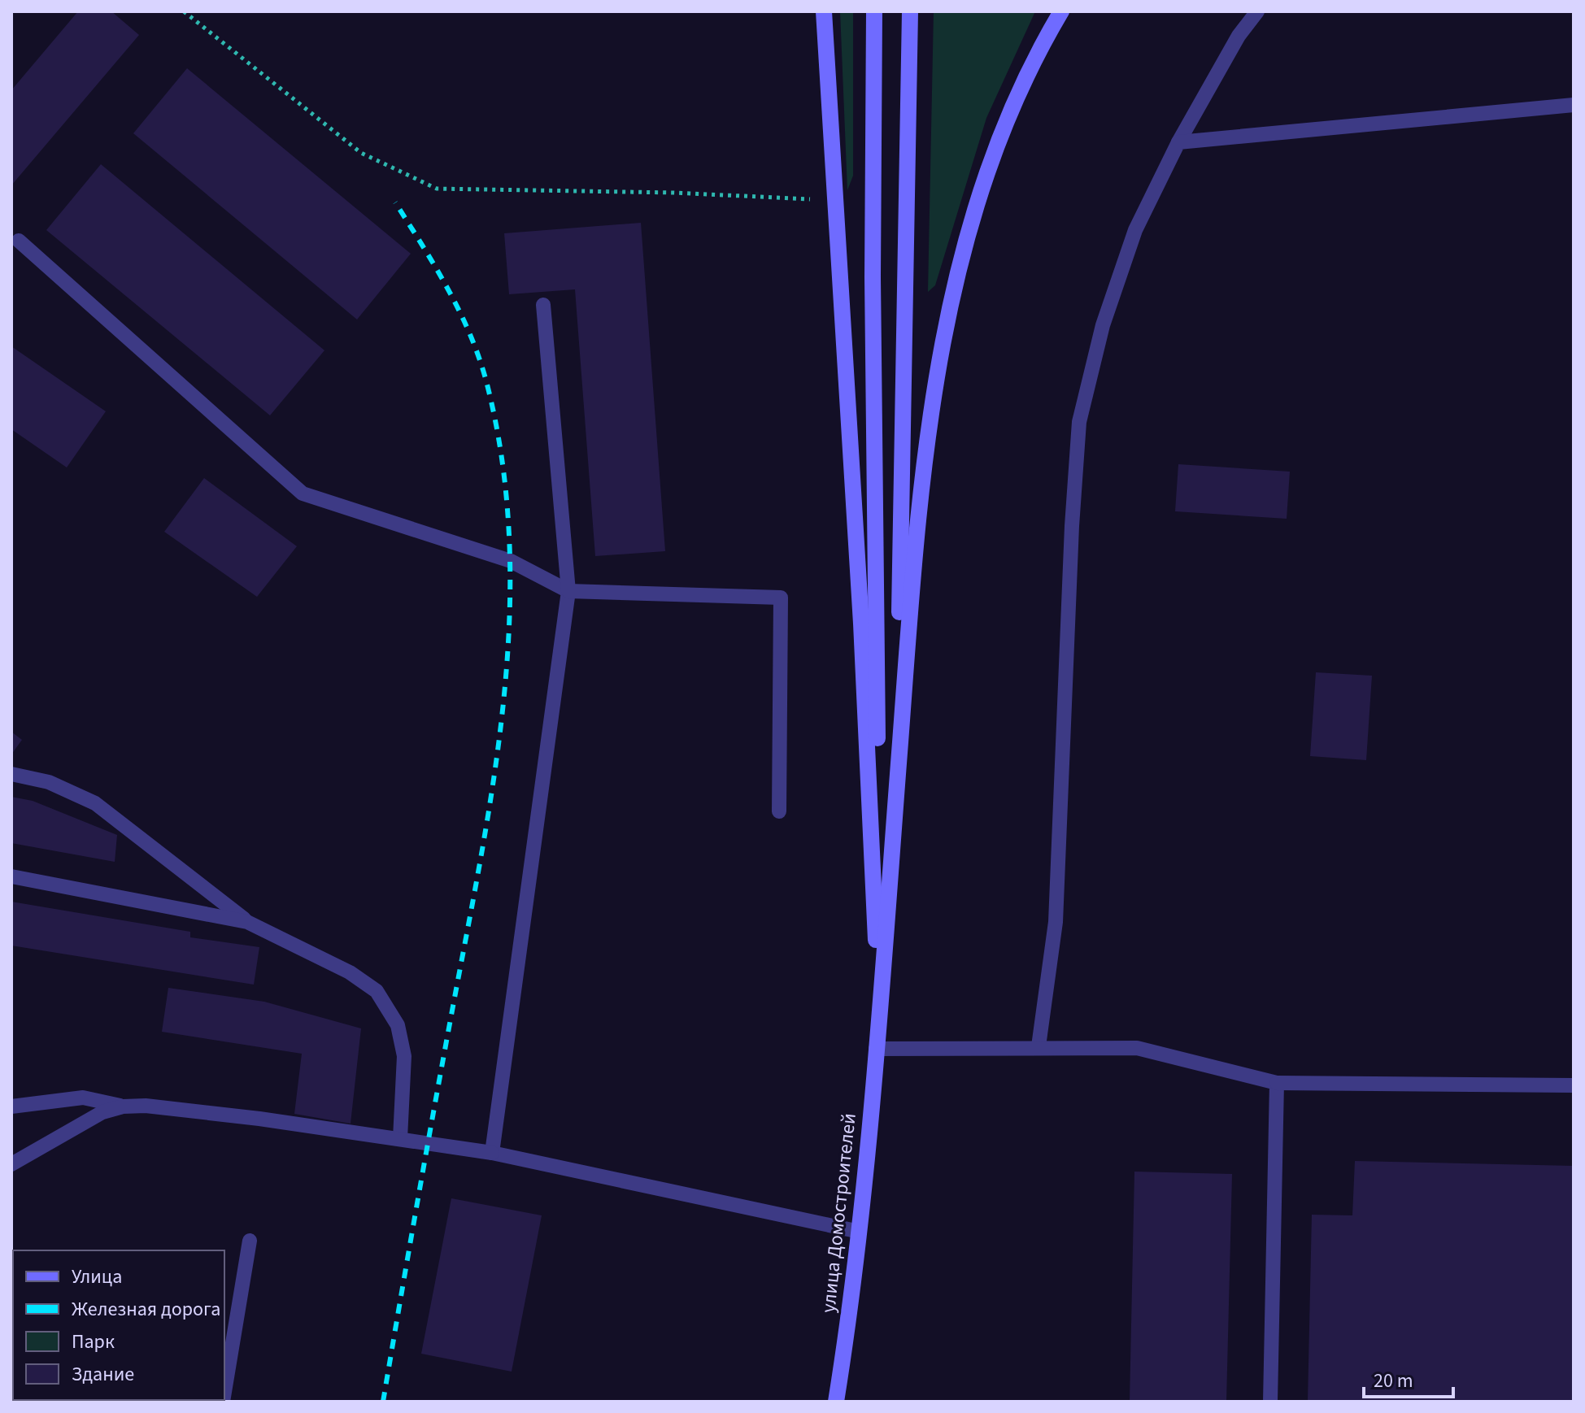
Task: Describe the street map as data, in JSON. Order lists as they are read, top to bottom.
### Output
{
  "streets": {
    "main road": ["улица Домостроителей"]
  },
  "legend": [
    "Улица",
    "Железная дорога",
    "Парк",
    "Здание"
  ],
  "scale_bar": "20 m"
}
